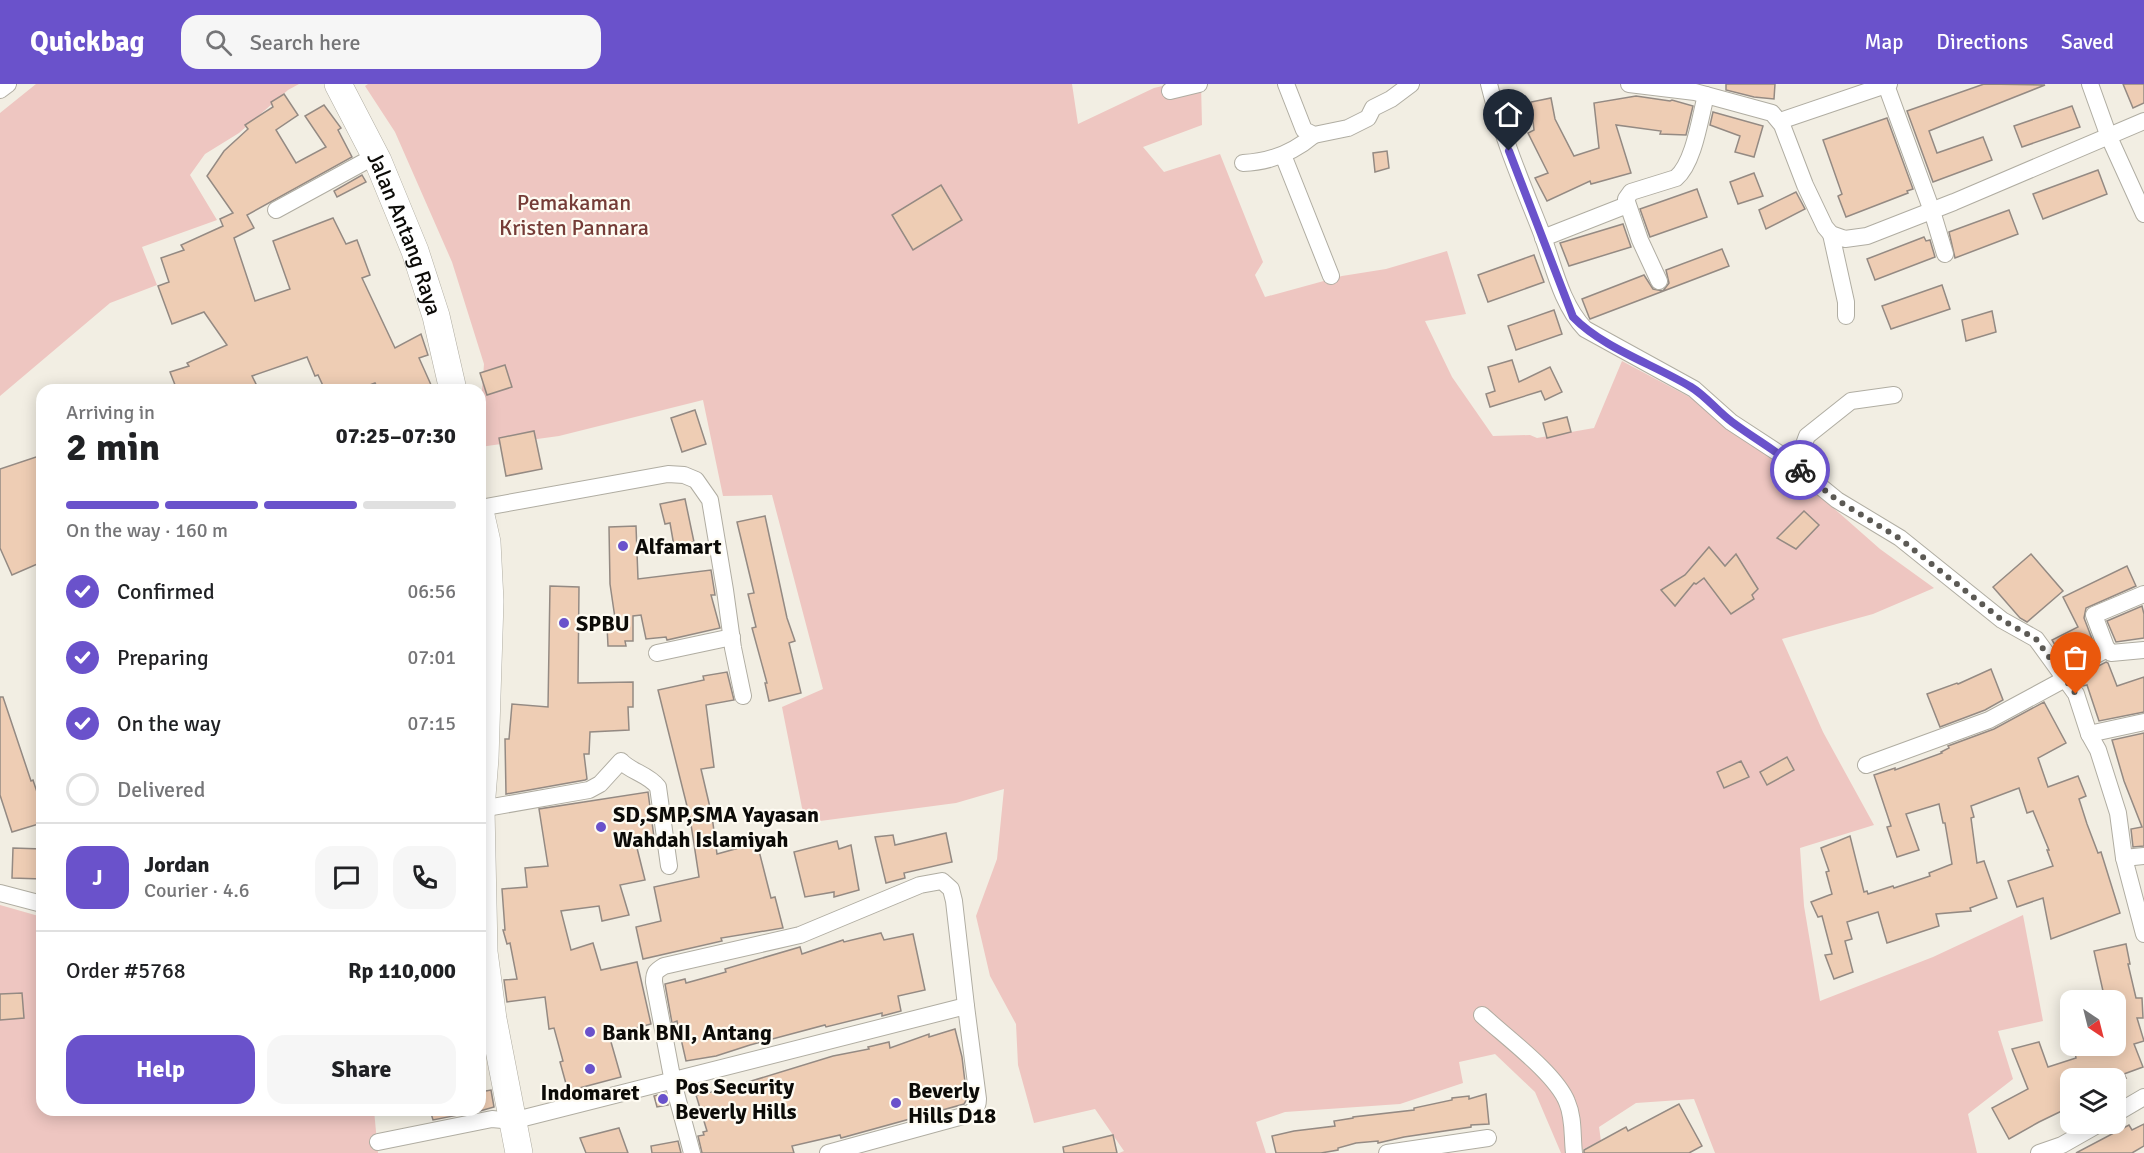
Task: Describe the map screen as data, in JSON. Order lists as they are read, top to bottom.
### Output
{
  "streets": {
    "main road": ["Jalan Antang Raya"]
  },
  "parks": ["Pemakaman Kristen Pannara"],
  "places": [
    "Alfamart",
    "SPBU",
    "SD,SMP,SMA Yayasan Wahdah Islamiyah",
    "Bank BNI, Antang",
    "Indomaret",
    "Pos Security Beverly Hills",
    "Beverly Hills D18"
  ],
  "north": "bottom right",
  "page": {
    "header": "Quickbag",
    "search": "Search here",
    "nav": ["Map", "Directions", "Saved"],
    "heading": ["2 min", "Arriving in", "07:25–07:30"],
    "panel": [
      "Jordan",
      "Courier · 4.6",
      "Order #5768",
      "Rp 110,000"
    ],
    "bar": "On the way · 160 m",
    "list": [
      ["Confirmed", "06:56"],
      ["Preparing", "07:01"],
      ["On the way", "07:15"],
      "Delivered"
    ],
    "round": "J",
    "buttons": ["Help", "Share"]
  }
}
